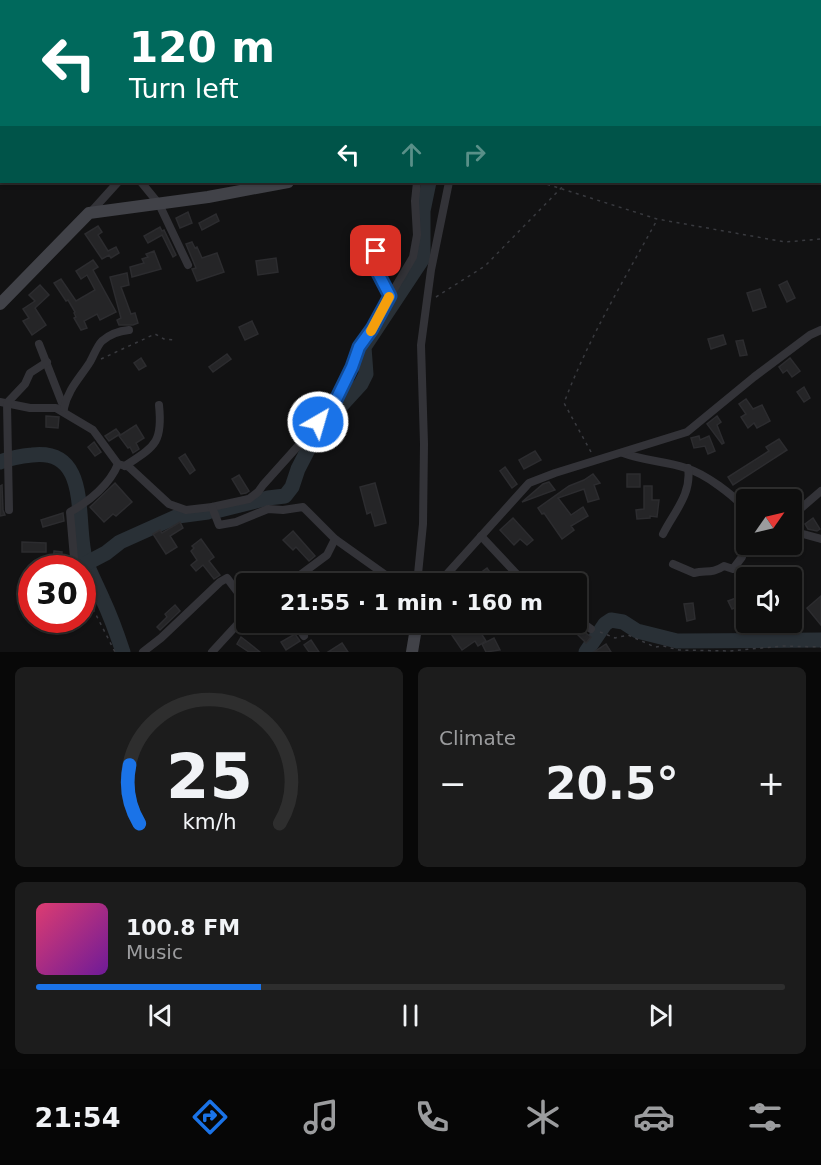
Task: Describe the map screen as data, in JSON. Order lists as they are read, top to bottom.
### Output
{
  "north": "top right",
  "page": {
    "turn": ["120 m", "Turn left"],
    "limit": "30",
    "trip": "21:55 · 1 min · 160 m",
    "tile": "Climate",
    "heat": ["−", "20.5°", "+"],
    "song": ["100.8 FM", "Music"],
    "tabs": "21:54",
    "gauge": ["25", "km/h"]
  }
}
